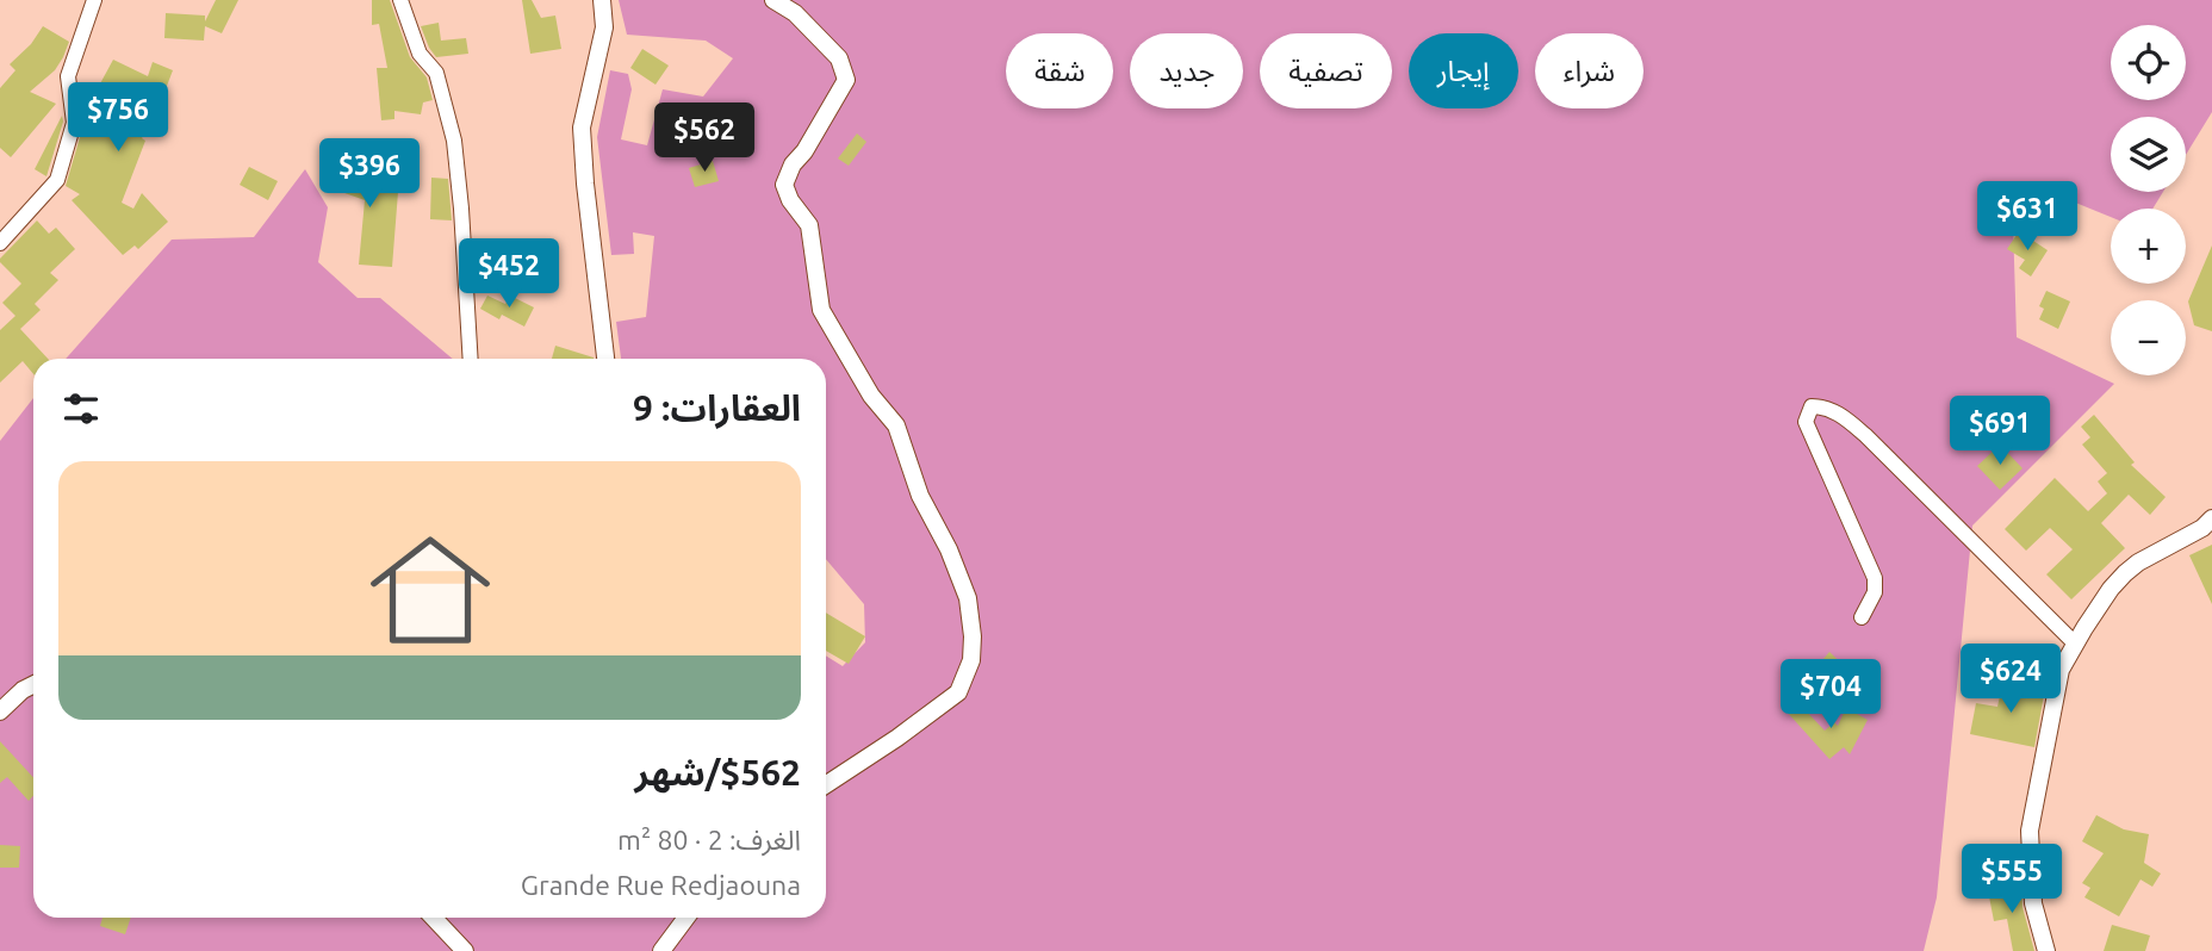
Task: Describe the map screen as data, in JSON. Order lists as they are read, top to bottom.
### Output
{
  "page": {
    "map_buttons": ["+", "−"],
    "chip": [
      "شراء",
      "إيجار",
      "تصفية",
      "جديد",
      "شقة"
    ],
    "price": [
      "$756",
      "$562",
      "$396",
      "$631",
      "$452",
      "$691",
      "$624",
      "$704",
      "$555"
    ],
    "heading": "العقارات: 9",
    "list": [
      {
        "name": "$562/شهر",
        "note": "الغرف: 2 · 80 m² · Grande Rue Redjaouna"
      }
    ]
  }
}
